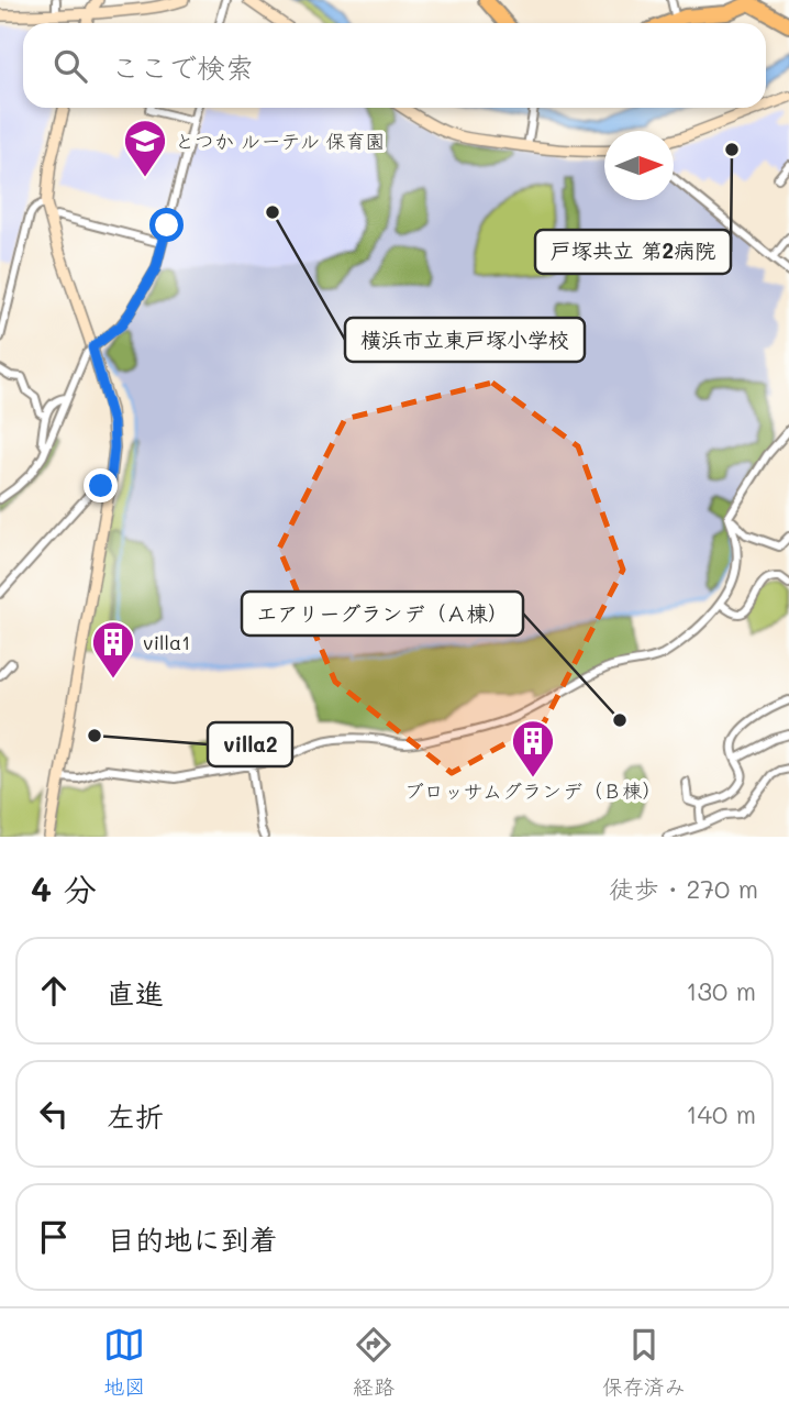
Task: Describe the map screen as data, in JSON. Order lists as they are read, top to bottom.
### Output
{
  "places": {
    "other": [
      "戸塚共立 第2病院",
      "横浜市立東戸塚小学校",
      "エアリーグランデ（Ａ棟）",
      "villa2"
    ],
    "school or university": ["とつか ルーテル 保育園"],
    "building": ["villa1", "ブロッサムグランデ（Ｂ棟）"]
  },
  "north": "right",
  "page": {
    "search": "ここで検索",
    "heading": ["4 分", "徒歩 · 270 m"],
    "list": [
      ["直進", "130 m"],
      ["左折", "140 m"],
      "目的地に到着"
    ],
    "nav": ["地図", "経路", "保存済み"]
  }
}
